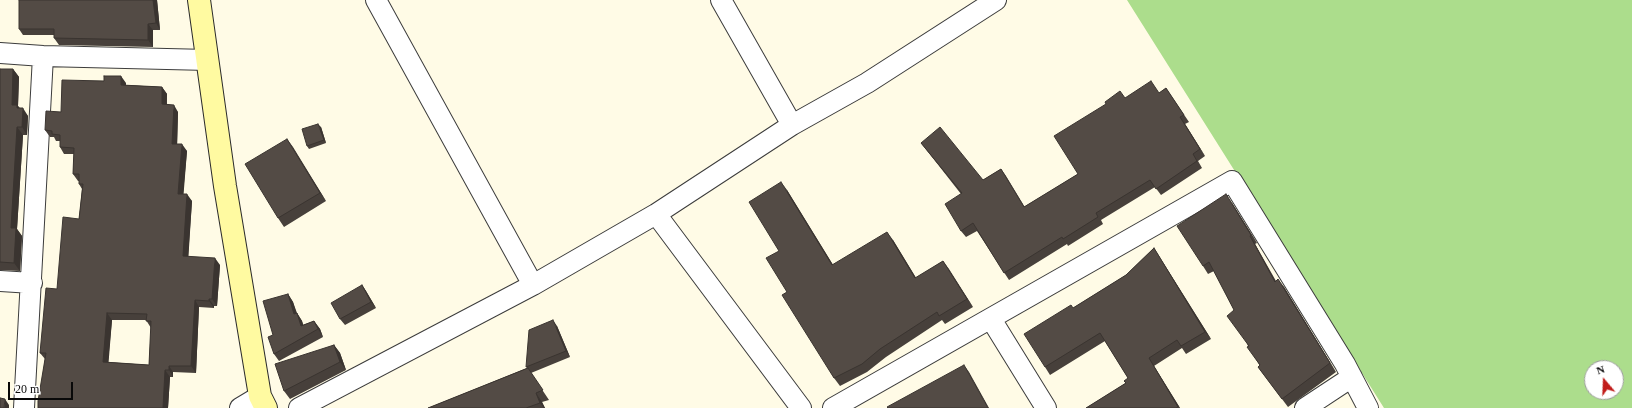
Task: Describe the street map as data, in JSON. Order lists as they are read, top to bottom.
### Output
{
  "scale_bar": "20 m",
  "north": "top"
}
